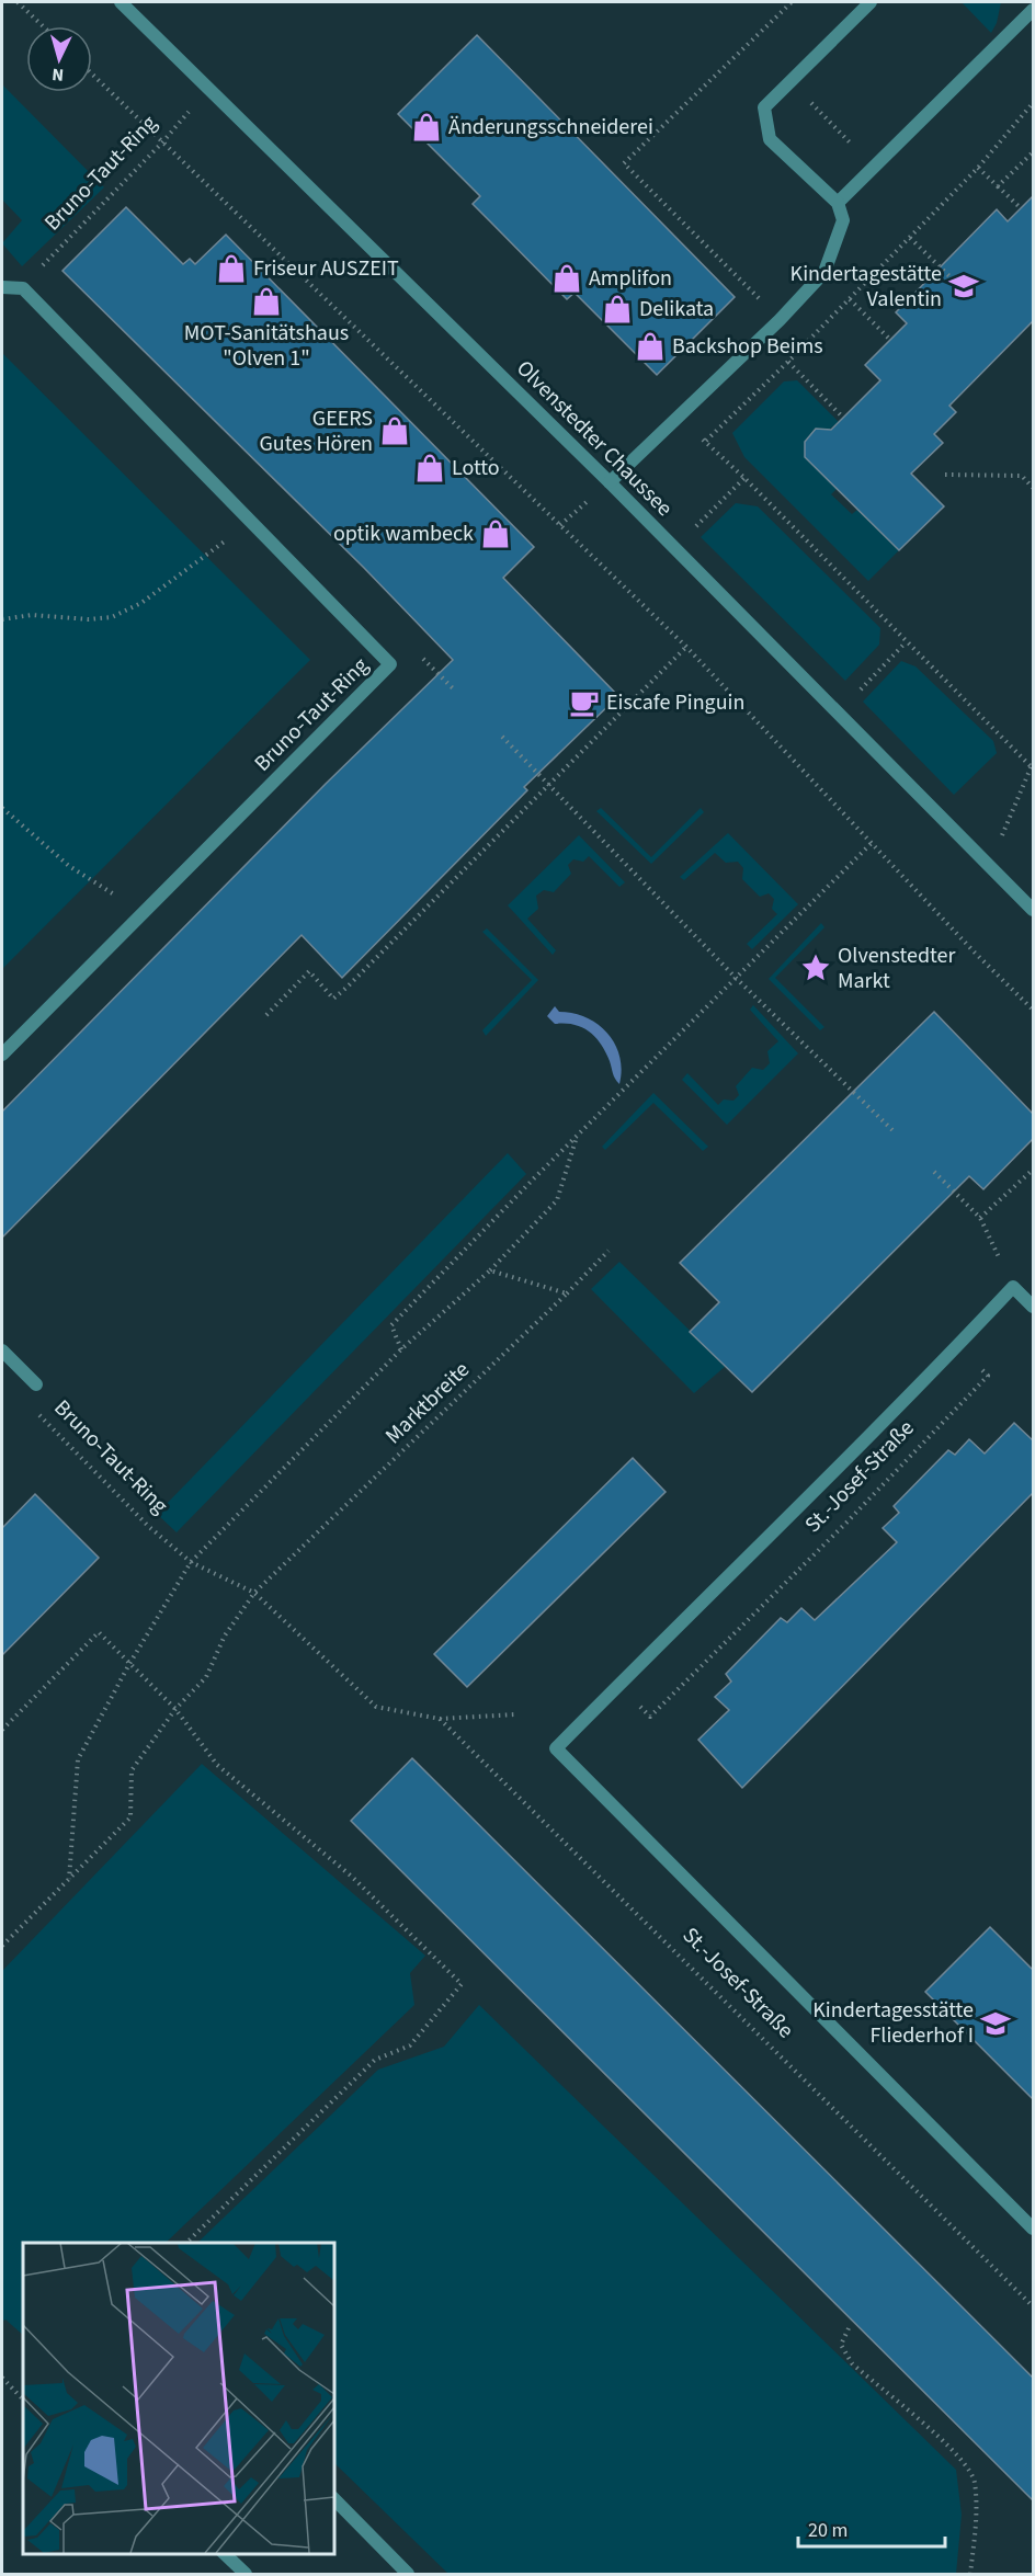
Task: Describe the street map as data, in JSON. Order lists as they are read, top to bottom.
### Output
{
  "streets": {
    "street": ["Bruno-Taut-Ring", "Olvenstedter Chaussee", "St.-Josef-Straße"],
    "path": ["Marktbreite"]
  },
  "crossings": [
    ["Bruno-Taut-Ring", "Olvenstedter Chaussee"]
  ],
  "places": {
    "shop": [
      "Änderungsschneiderei",
      "Friseur AUSZEIT",
      "Amplifon",
      "MOT-Sanitätshaus \"Olven 1\"",
      "Delikata",
      "Backshop Beims",
      "GEERS Gutes Hören",
      "Lotto",
      "optik wambeck"
    ],
    "school or university": ["Kindertagestätte Valentin", "Kindertagesstätte Fliederhof I"],
    "cafe": ["Eiscafe Pinguin"],
    "place": ["Olvenstedter Markt"]
  },
  "scale_bar": "20 m",
  "north": "bottom"
}
